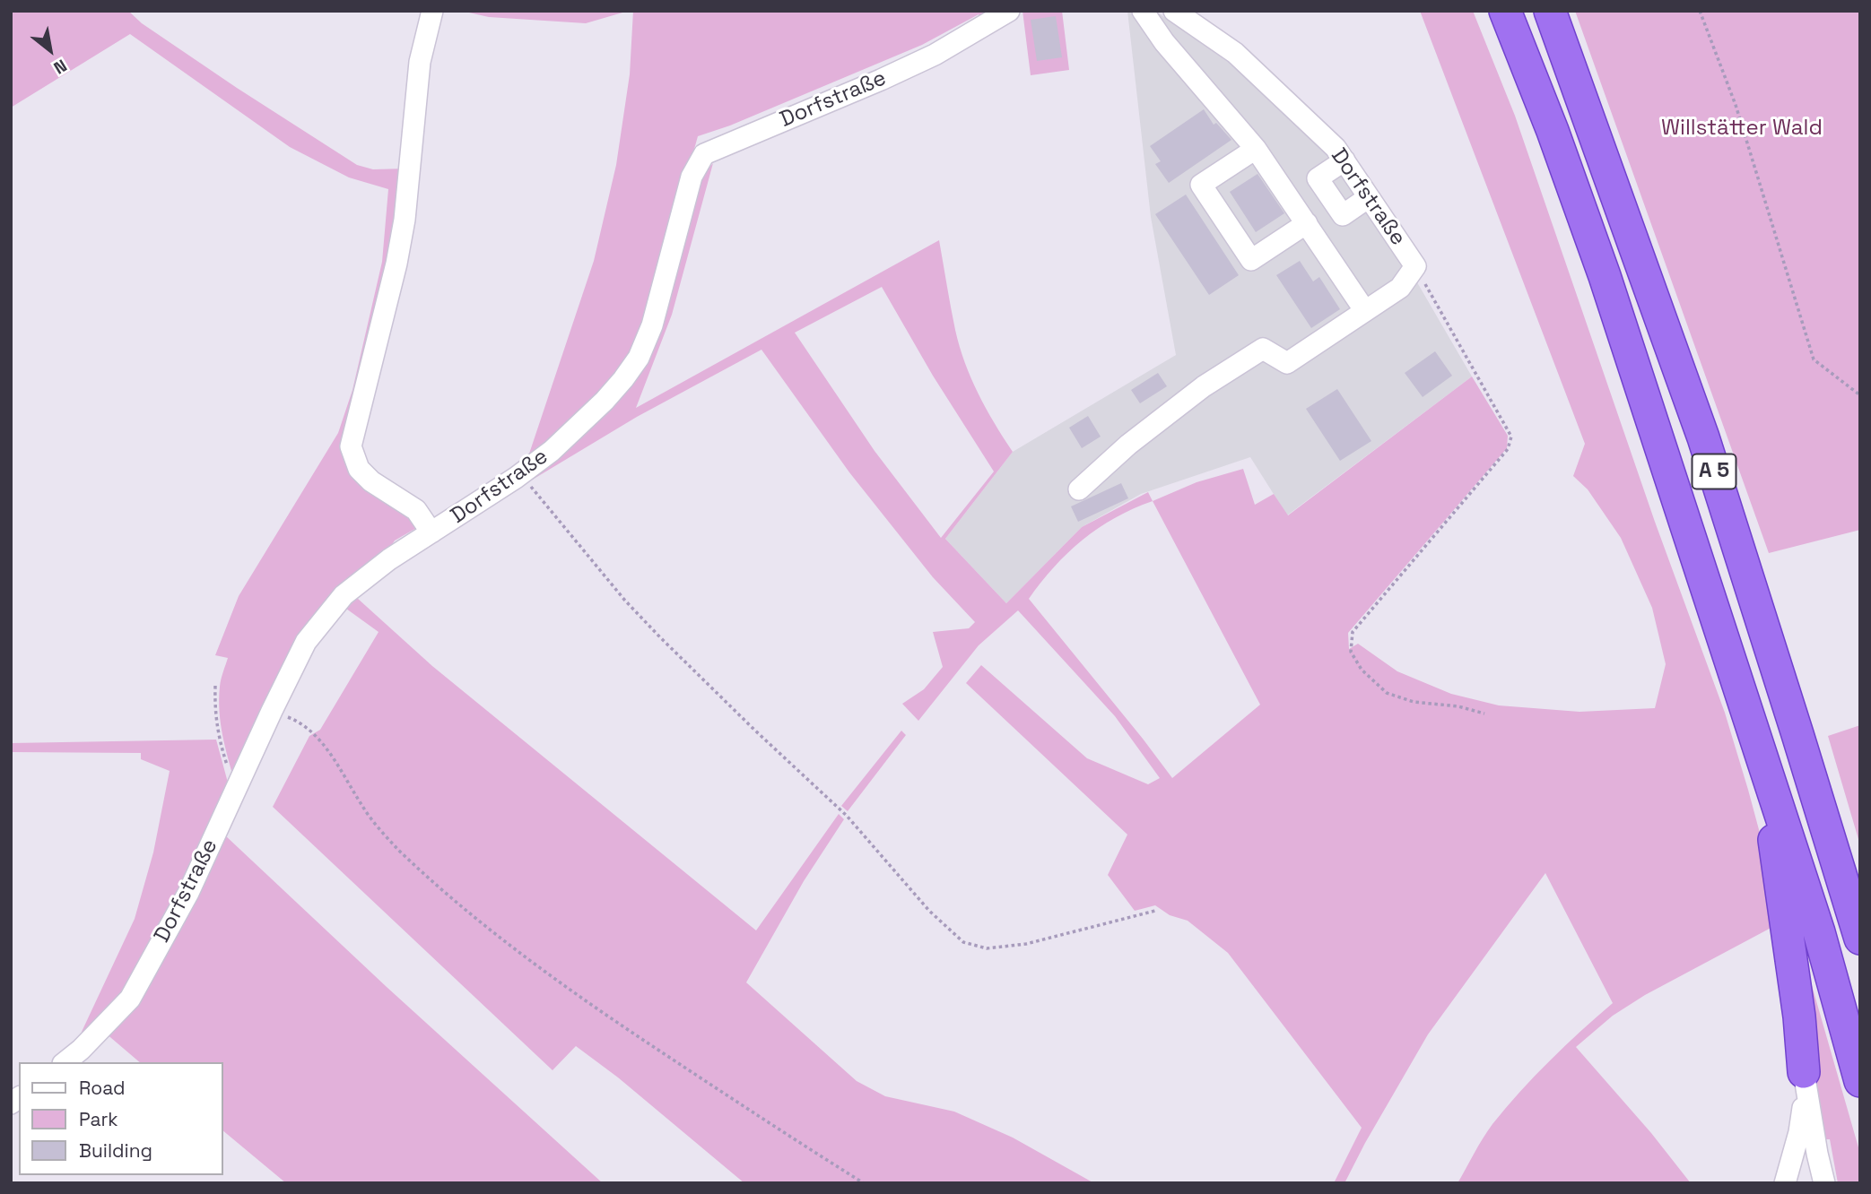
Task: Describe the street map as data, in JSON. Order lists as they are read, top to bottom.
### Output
{
  "streets": {
    "highway": ["A 5"],
    "street": ["Dorfstraße"]
  },
  "parks": ["Willstätter Wald"],
  "legend": ["Road", "Park", "Building"],
  "north": "bottom right"
}
